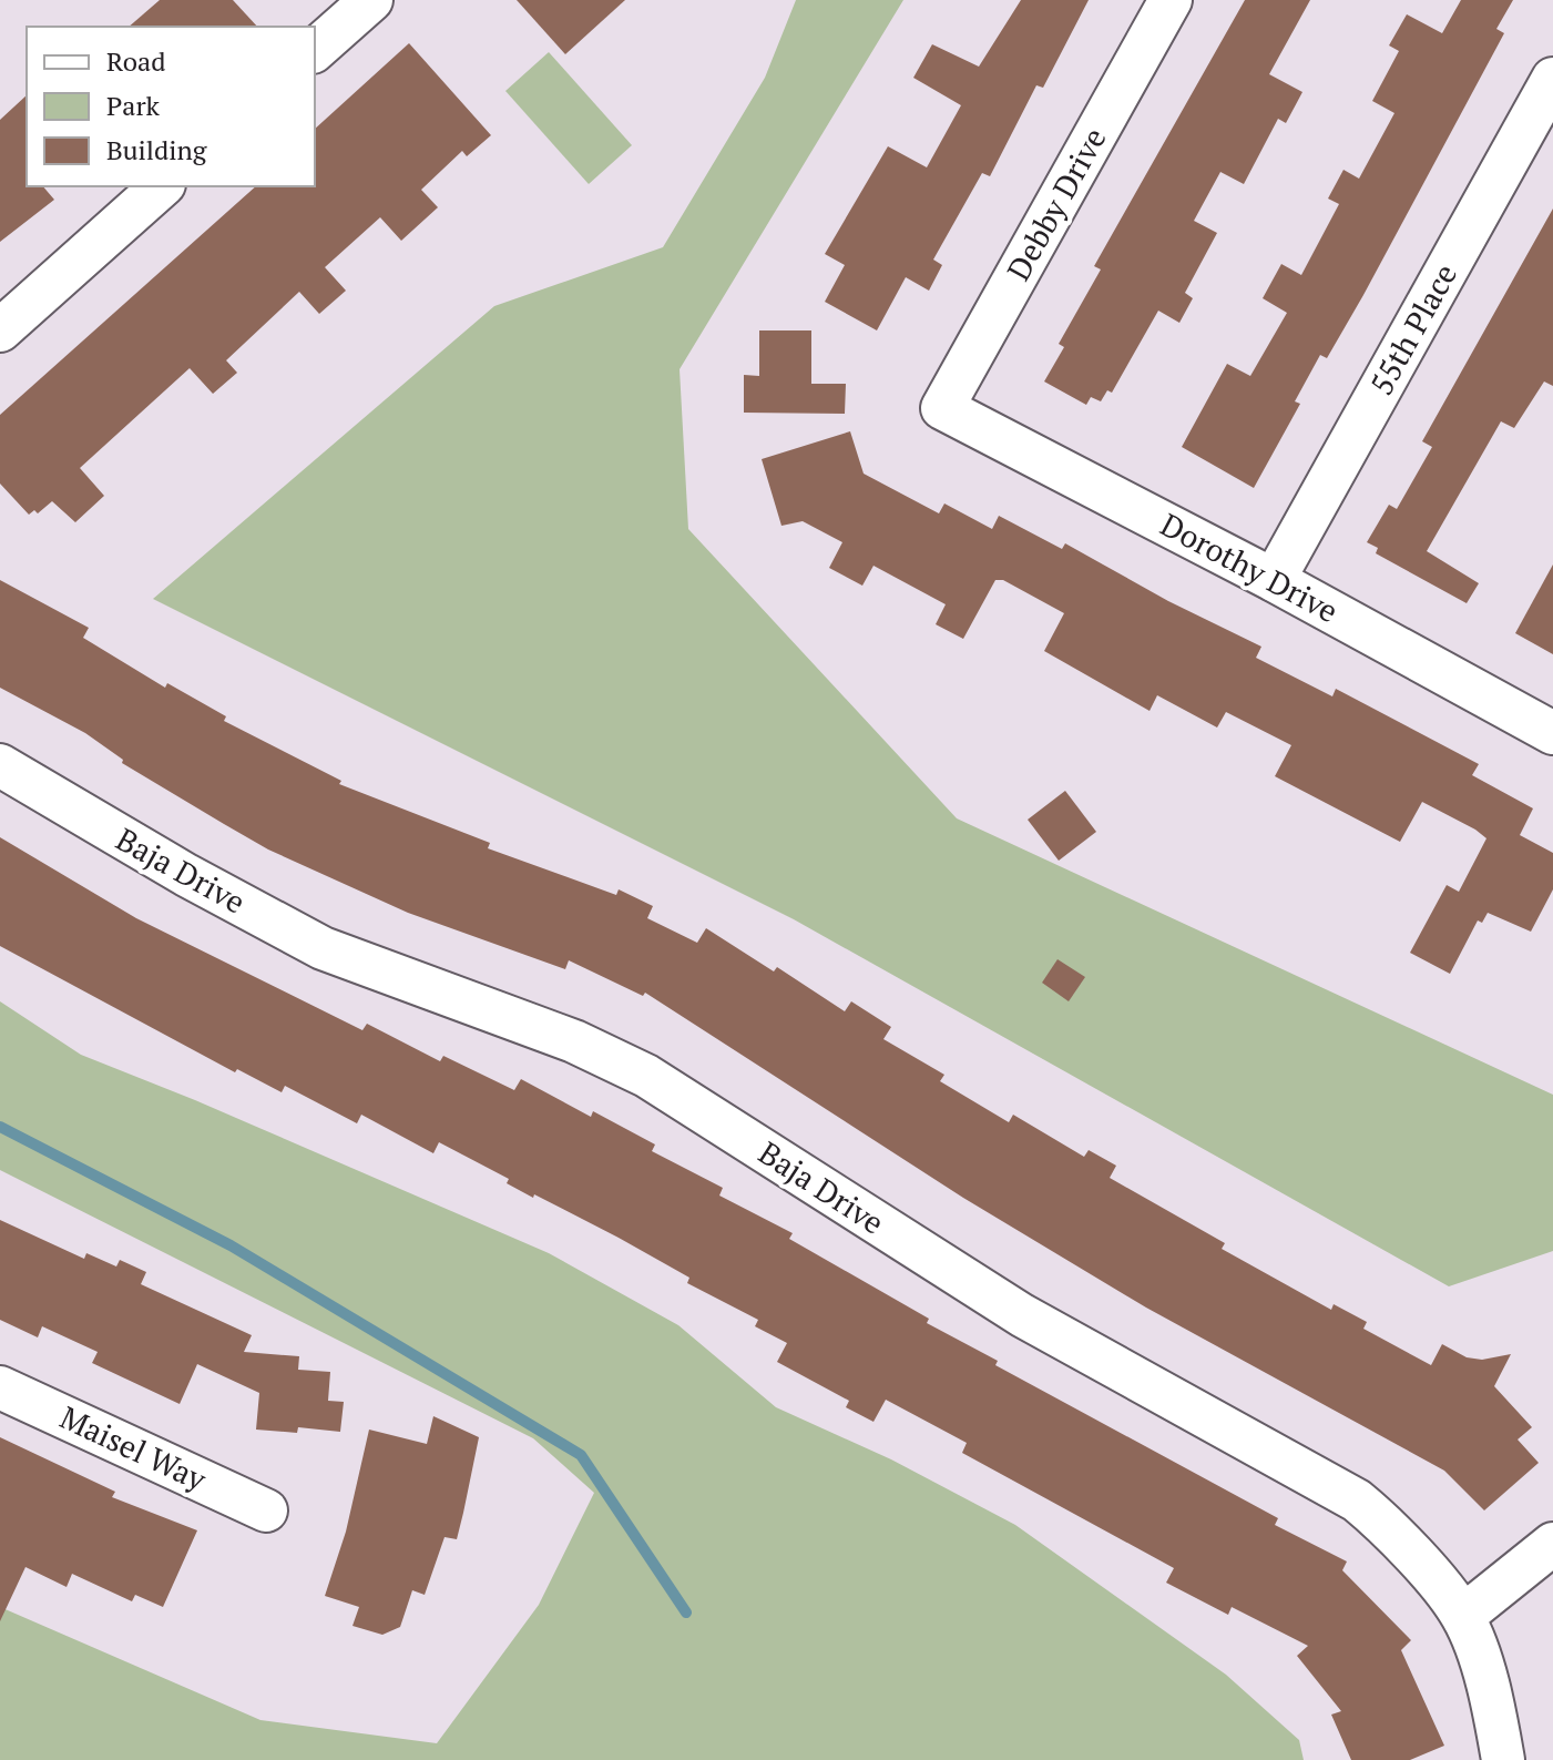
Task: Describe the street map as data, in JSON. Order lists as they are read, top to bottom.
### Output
{
  "streets": {
    "street": [
      "Debby Drive",
      "55th Place",
      "Dorothy Drive",
      "Baja Drive",
      "Maisel Way"
    ]
  },
  "crossings": [
    ["Debby Drive", "Dorothy Drive"],
    ["55th Place", "Dorothy Drive"]
  ],
  "legend": ["Road", "Park", "Building"]
}
